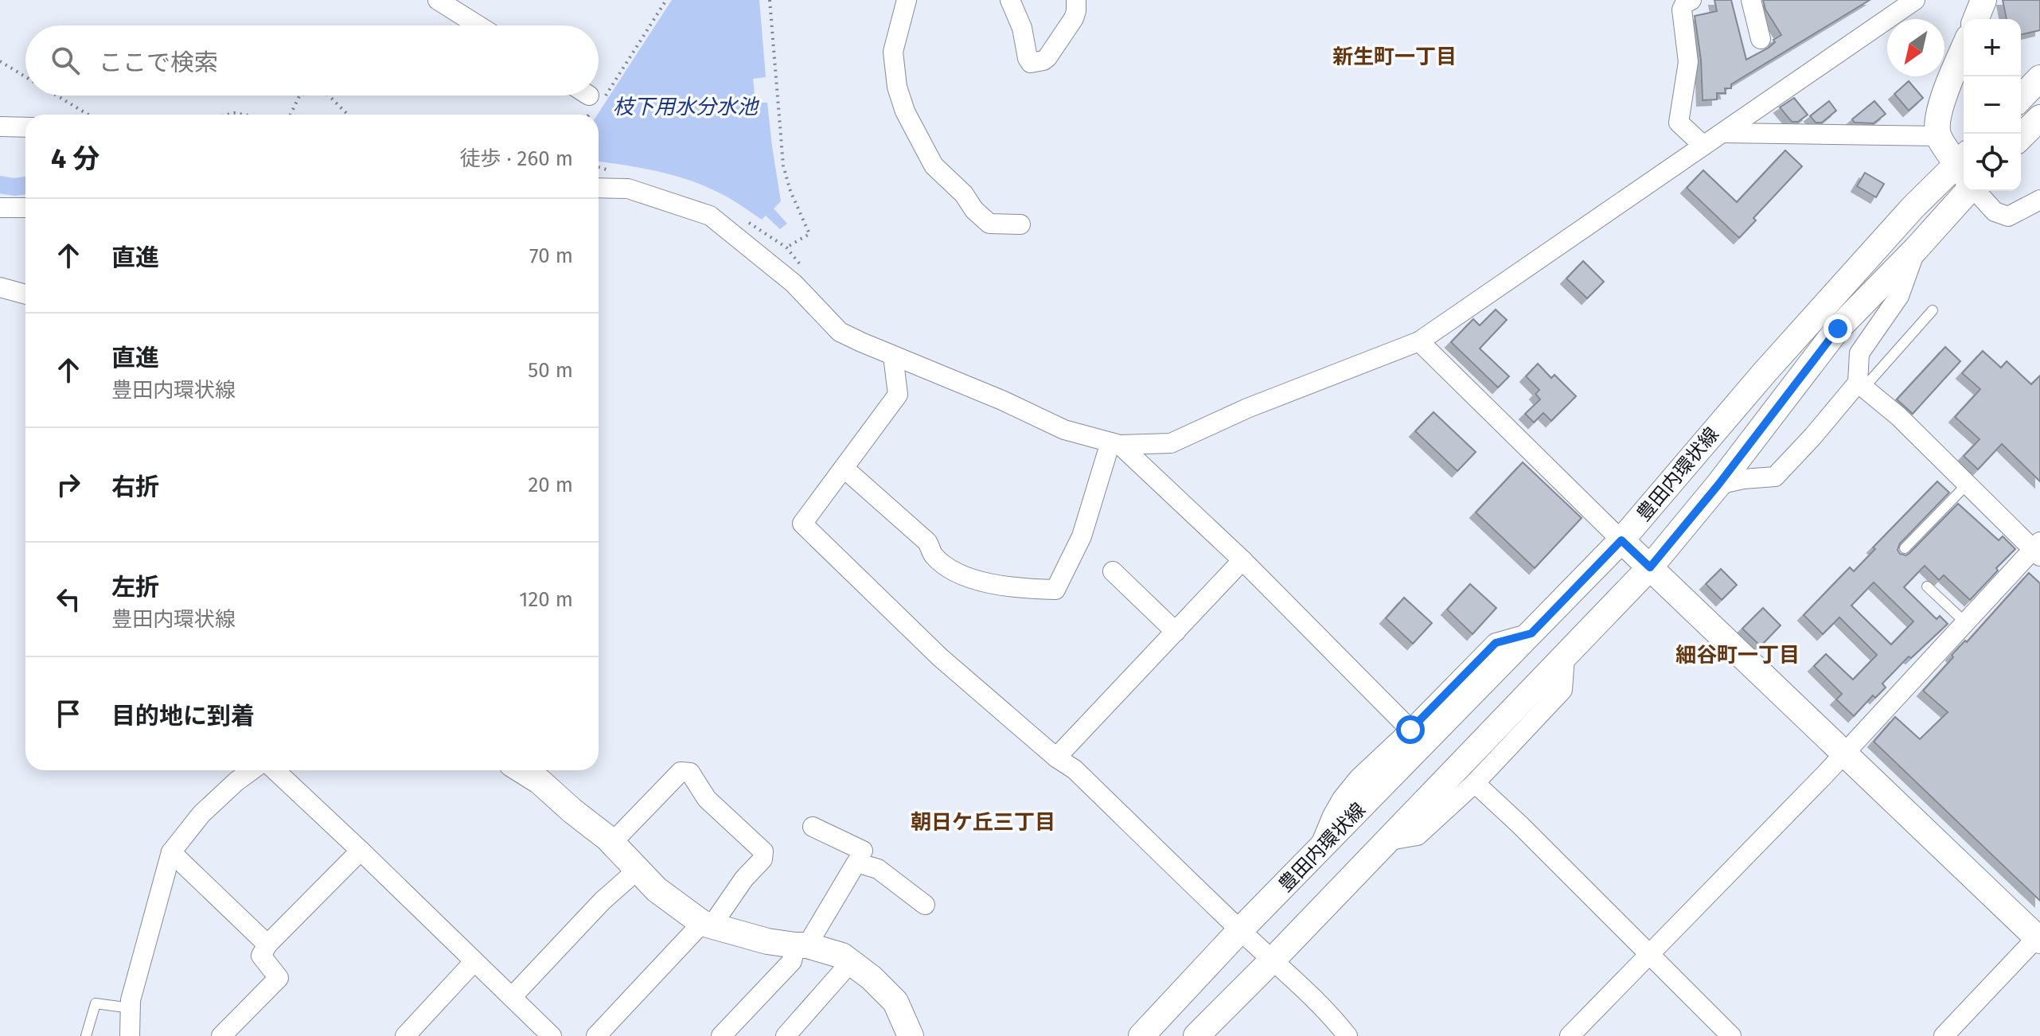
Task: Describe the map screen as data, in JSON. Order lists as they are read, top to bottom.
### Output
{
  "streets": {
    "street": ["豊田内環状線"]
  },
  "districts": ["新生町一丁目", "細谷町一丁目", "朝日ケ丘三丁目"],
  "water": ["枝下用水分水池"],
  "north": "bottom left",
  "page": {
    "map_buttons": ["+", "−"],
    "search": "ここで検索",
    "heading": ["4 分", "徒歩 · 260 m"],
    "list": [
      ["直進", "70 m"],
      ["直進", "豊田内環状線", "50 m"],
      ["右折", "20 m"],
      ["左折", "豊田内環状線", "120 m"],
      "目的地に到着"
    ]
  }
}
